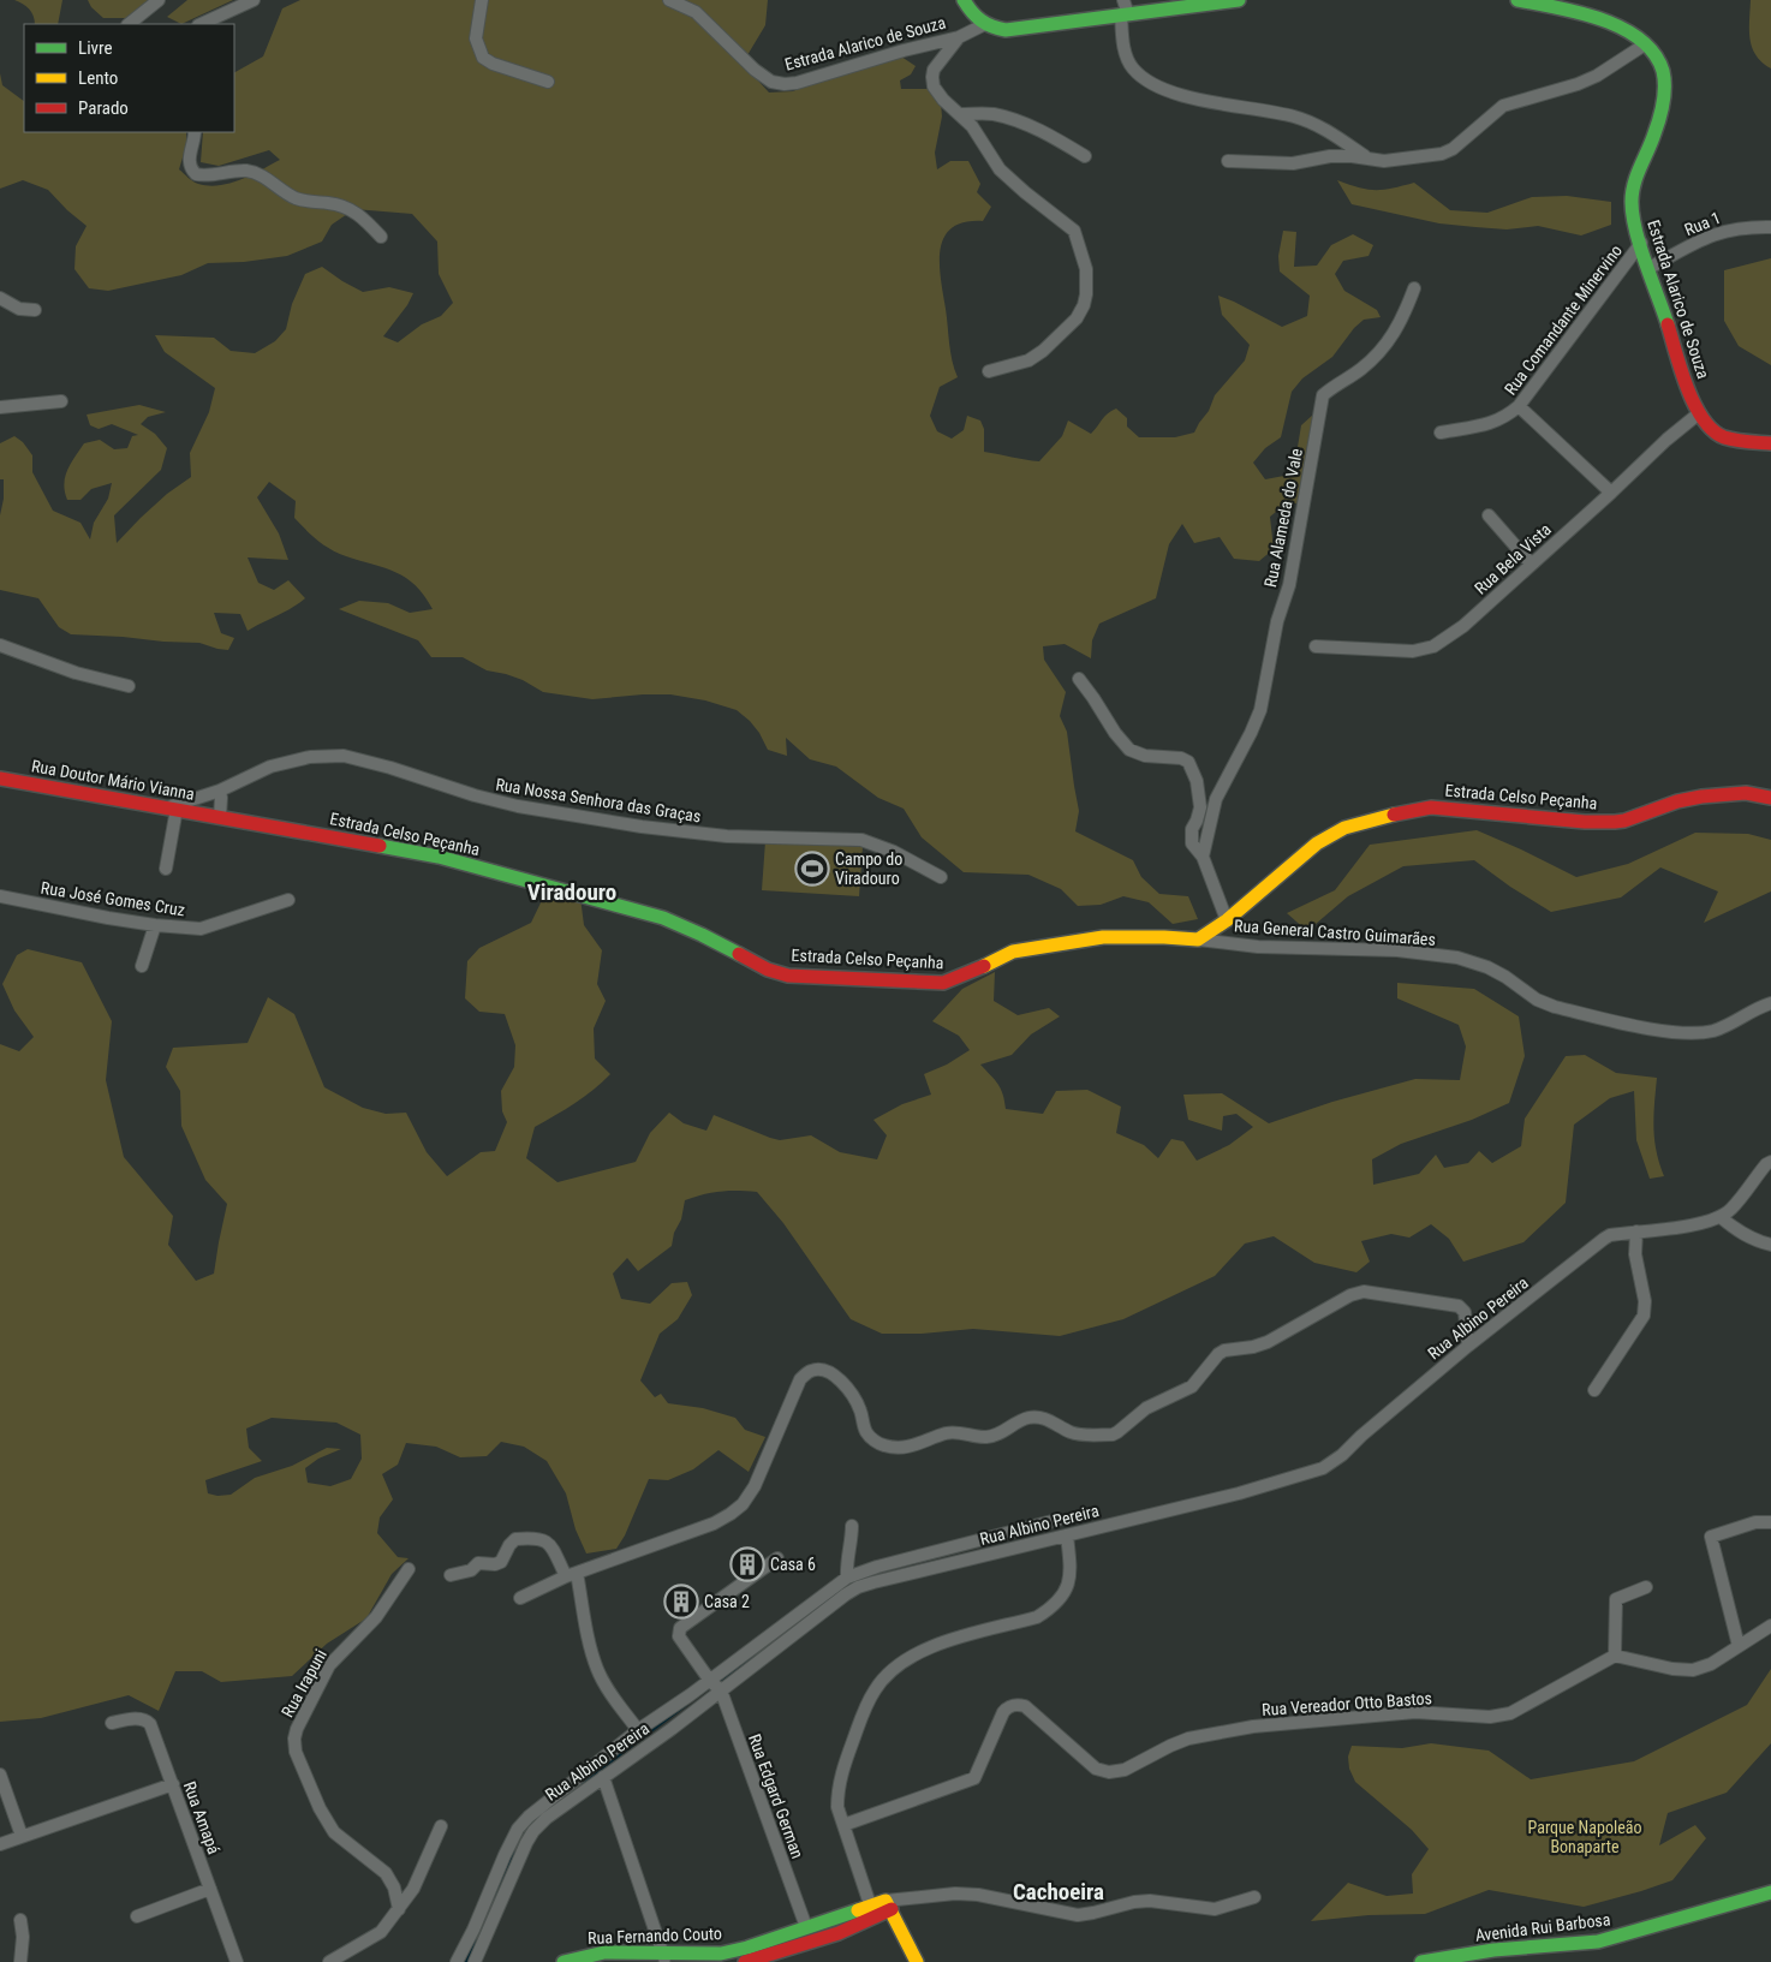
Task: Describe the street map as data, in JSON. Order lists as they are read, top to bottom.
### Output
{
  "streets": {
    "main road": [
      "Estrada Alarico de Souza",
      "Rua Doutor Mário Vianna",
      "Estrada Celso Peçanha",
      "Avenida Rui Barbosa",
      "Rua Fernando Couto"
    ],
    "street": [
      "Rua 1",
      "Rua Comandante Minervino",
      "Rua Alameda do Vale",
      "Rua Bela Vista",
      "Rua Nossa Senhora das Graças",
      "Rua José Gomes Cruz",
      "Rua General Castro Guimarães",
      "Rua Albino Pereira",
      "Rua Irapuni",
      "Rua Vereador Otto Bastos",
      "Rua Edgard German",
      "Rua Amapá"
    ]
  },
  "crossings": [
    ["Estrada Alarico de Souza", "Rua 1"],
    ["Estrada Alarico de Souza", "Rua Comandante Minervino"],
    ["Estrada Alarico de Souza", "Rua Bela Vista"],
    ["Rua Doutor Mário Vianna", "Estrada Celso Peçanha"],
    ["Rua Doutor Mário Vianna", "Rua Nossa Senhora das Graças"],
    ["Estrada Celso Peçanha", "Rua General Castro Guimarães"],
    ["Rua Albino Pereira", "Rua Edgard German"],
    ["Rua Edgard German", "Rua Fernando Couto"]
  ],
  "districts": ["Viradouro", "Cachoeira"],
  "parks": ["Parque Napoleão Bonaparte"],
  "places": {
    "sports": ["Campo do Viradouro"],
    "building": ["Casa 6", "Casa 2"]
  },
  "legend": ["Livre", "Lento", "Parado"]
}
